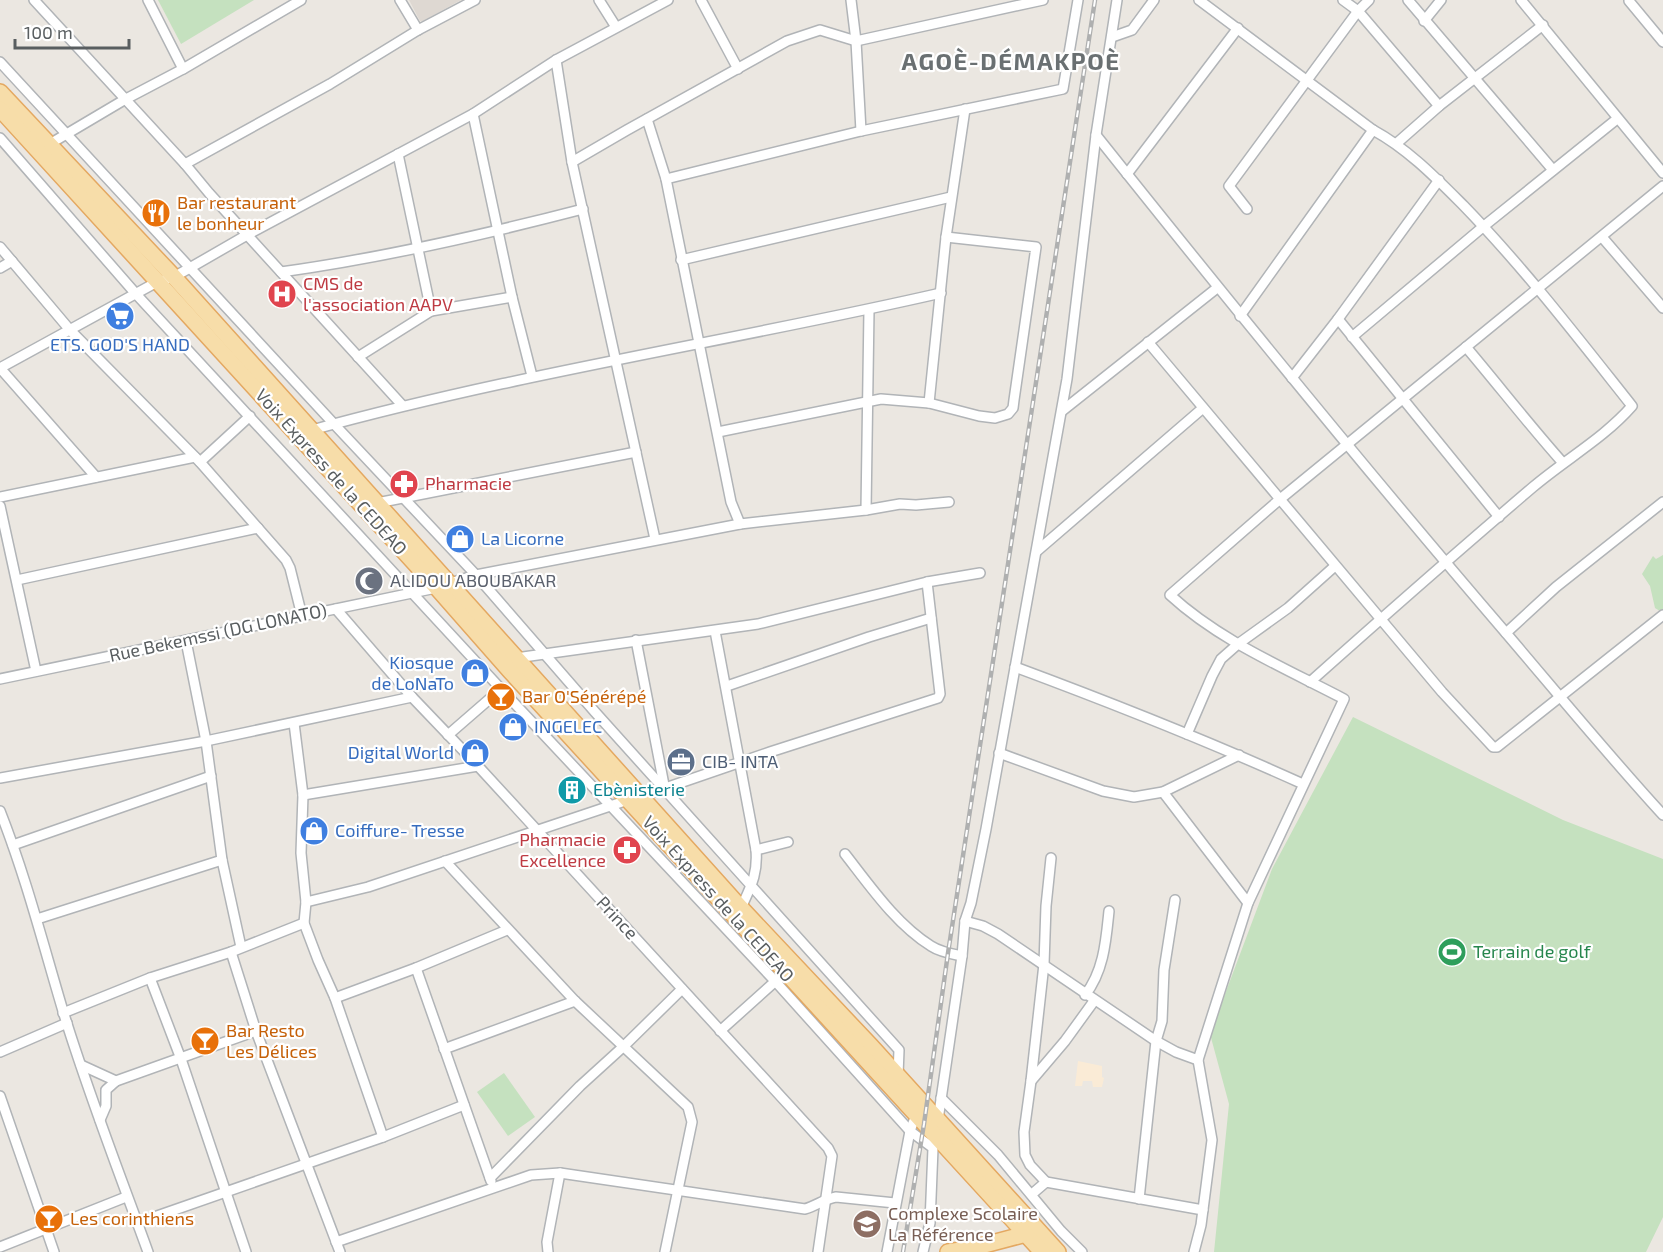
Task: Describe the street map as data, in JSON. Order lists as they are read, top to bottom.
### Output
{
  "streets": {
    "main road": ["Voix Express de la CEDEAO"],
    "street": ["Rue Bekemssi (DG LONATO)", "Prince"]
  },
  "crossings": [
    ["Voix Express de la CEDEAO", "Rue Bekemssi (DG LONATO)"],
    ["Rue Bekemssi (DG LONATO)", "Prince"]
  ],
  "districts": ["AGOÈ-DÉMAKPOÈ"],
  "places": {
    "restaurant": ["Bar restaurant le bonheur"],
    "hospital": ["CMS de l'association AAPV"],
    "supermarket": ["ETS. GOD'S HAND"],
    "pharmacy": ["Pharmacie", "Pharmacie Excellence"],
    "shop": [
      "La Licorne",
      "Kiosque de LoNaTo",
      "INGELEC",
      "Digital World",
      "Coiffure- Tresse"
    ],
    "mosque": ["ALIDOU ABOUBAKAR"],
    "bar": ["Bar O'Sépérépé", "Bar Resto Les Délices", "Les corinthiens"],
    "office": ["CIB- INTA"],
    "building": ["Ebènisterie"],
    "sports": ["Terrain de golf"],
    "school or university": ["Complexe Scolaire La Référence"]
  },
  "scale_bar": "100 m"
}
